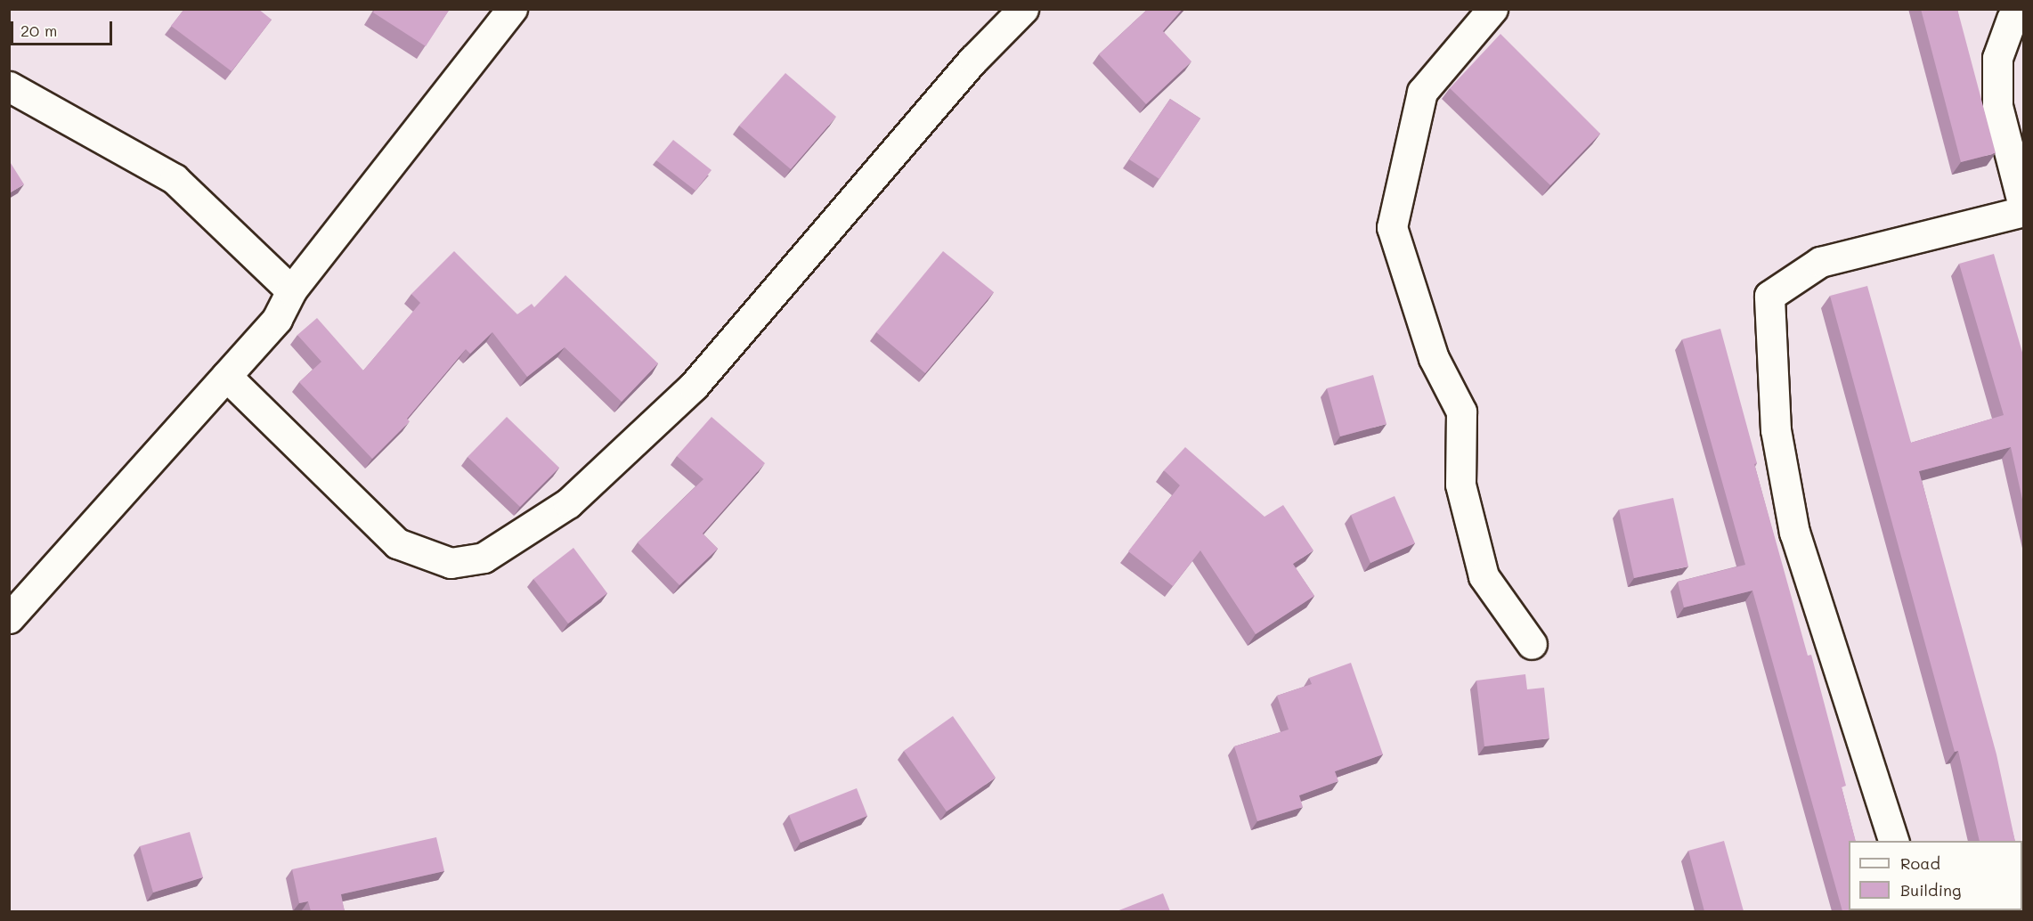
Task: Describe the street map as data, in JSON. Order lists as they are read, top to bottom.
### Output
{
  "legend": ["Road", "Building"],
  "scale_bar": "20 m"
}
